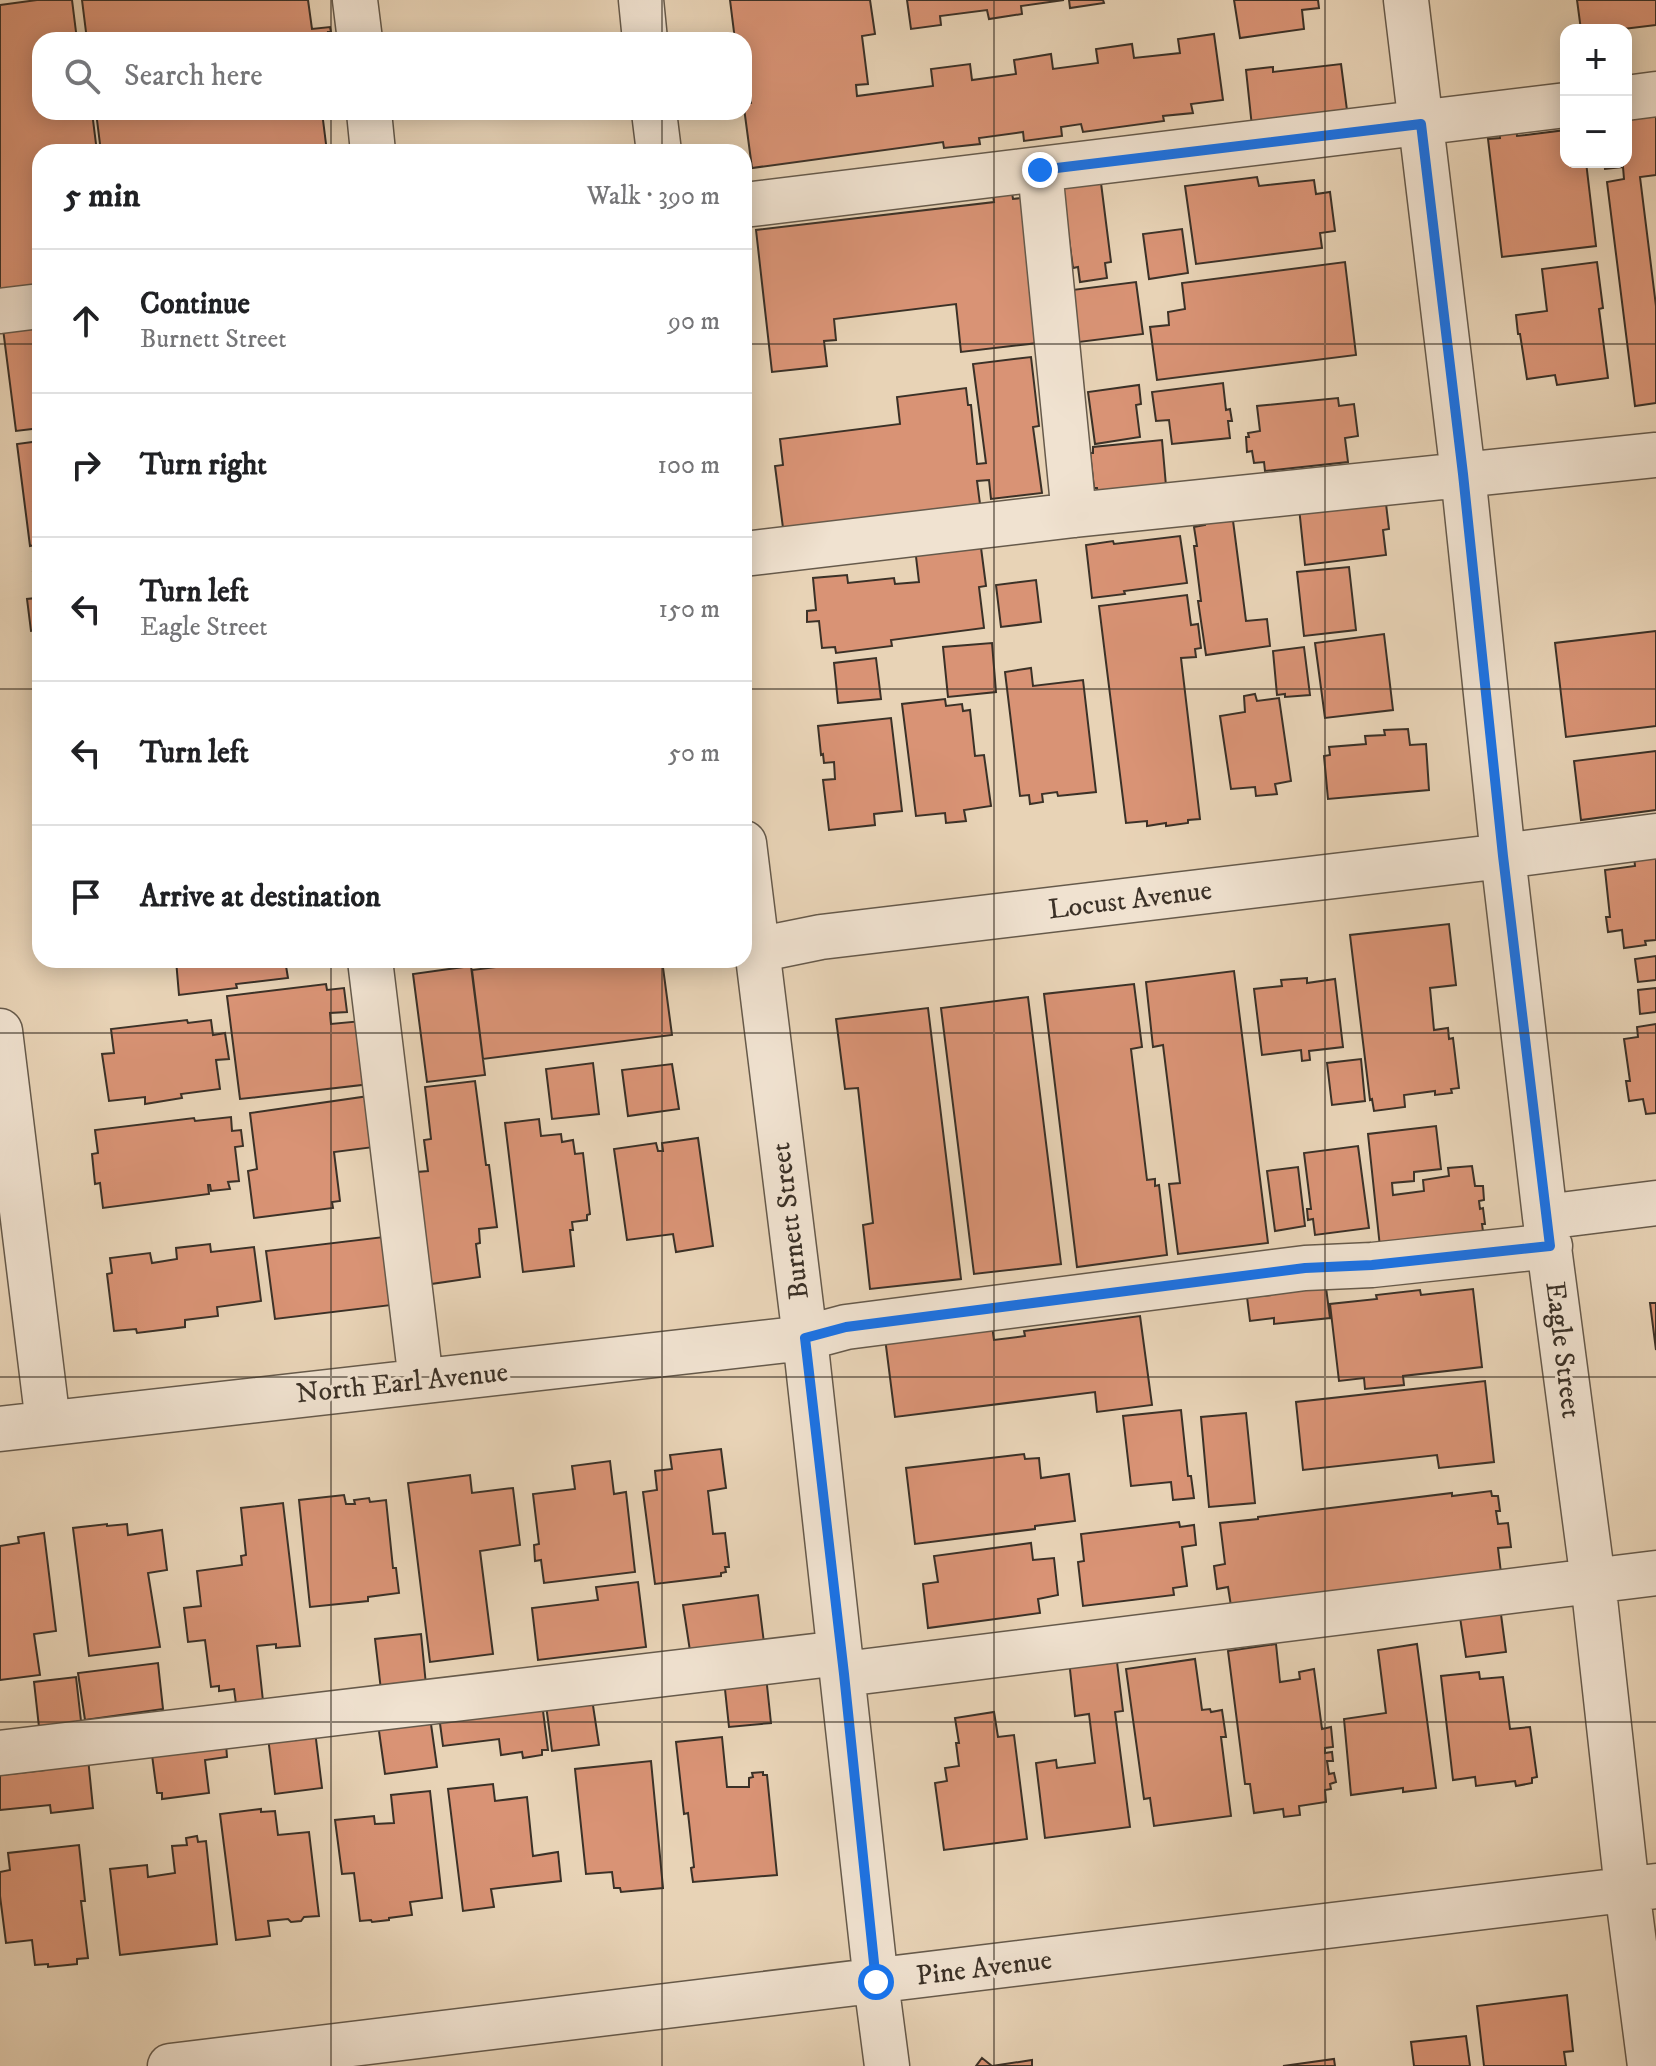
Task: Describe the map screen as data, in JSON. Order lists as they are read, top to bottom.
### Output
{
  "streets": {
    "street": [
      "Locust Avenue",
      "Burnett Street",
      "Eagle Street",
      "North Earl Avenue",
      "Pine Avenue"
    ]
  },
  "crossings": [
    ["Locust Avenue", "Burnett Street"],
    ["Locust Avenue", "Eagle Street"],
    ["Burnett Street", "North Earl Avenue"],
    ["Burnett Street", "Pine Avenue"],
    ["Eagle Street", "North Earl Avenue"],
    ["Eagle Street", "Pine Avenue"]
  ],
  "page": {
    "map_buttons": ["+", "−"],
    "search": "Search here",
    "heading": ["5 min", "Walk · 390 m"],
    "list": [
      ["Continue", "Burnett Street", "90 m"],
      ["Turn right", "100 m"],
      ["Turn left", "Eagle Street", "150 m"],
      ["Turn left", "50 m"],
      "Arrive at destination"
    ]
  }
}
